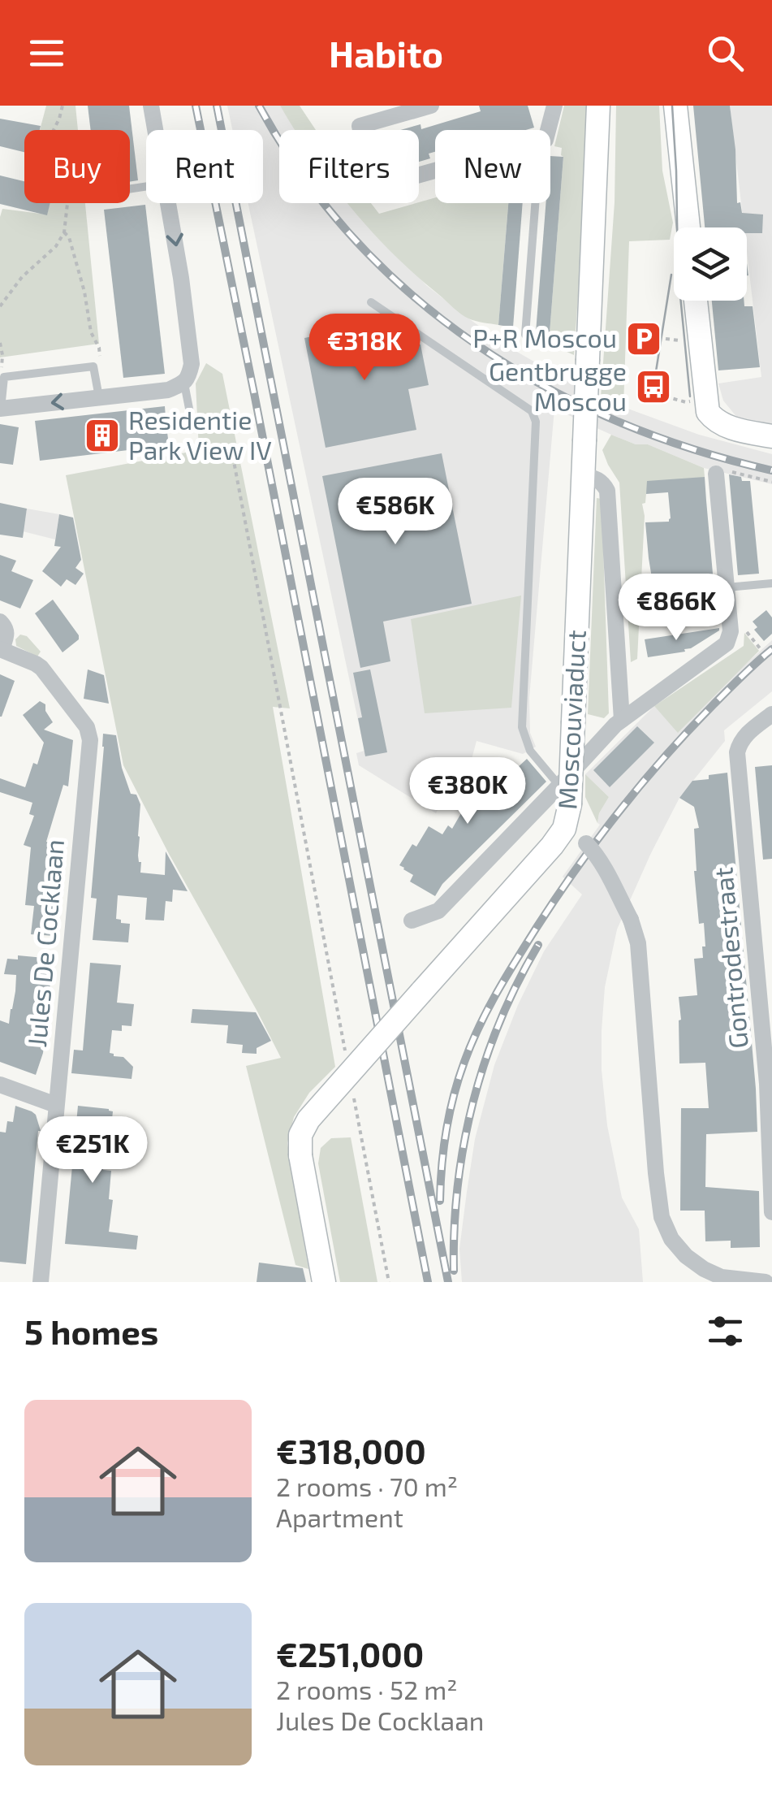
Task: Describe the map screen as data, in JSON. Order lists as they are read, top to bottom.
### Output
{
  "streets": {
    "street": ["Moscouviaduct", "Jules De Cocklaan", "Gontrodestraat"]
  },
  "places": {
    "parking": ["P+R Moscou"],
    "bus stop": ["Gentbrugge Moscou"],
    "building": ["Residentie Park View IV"]
  },
  "page": {
    "header": "Habito",
    "chip": [
      "Buy",
      "Rent",
      "Filters",
      "New"
    ],
    "price": [
      "€318K",
      "€586K",
      "€866K",
      "€380K",
      "€251K"
    ],
    "heading": "5 homes",
    "list": [
      {
        "name": "€318,000",
        "note": "2 rooms · 70 m² · Apartment"
      },
      {
        "name": "€251,000",
        "note": "2 rooms · 52 m² · Jules De Cocklaan"
      }
    ]
  }
}
